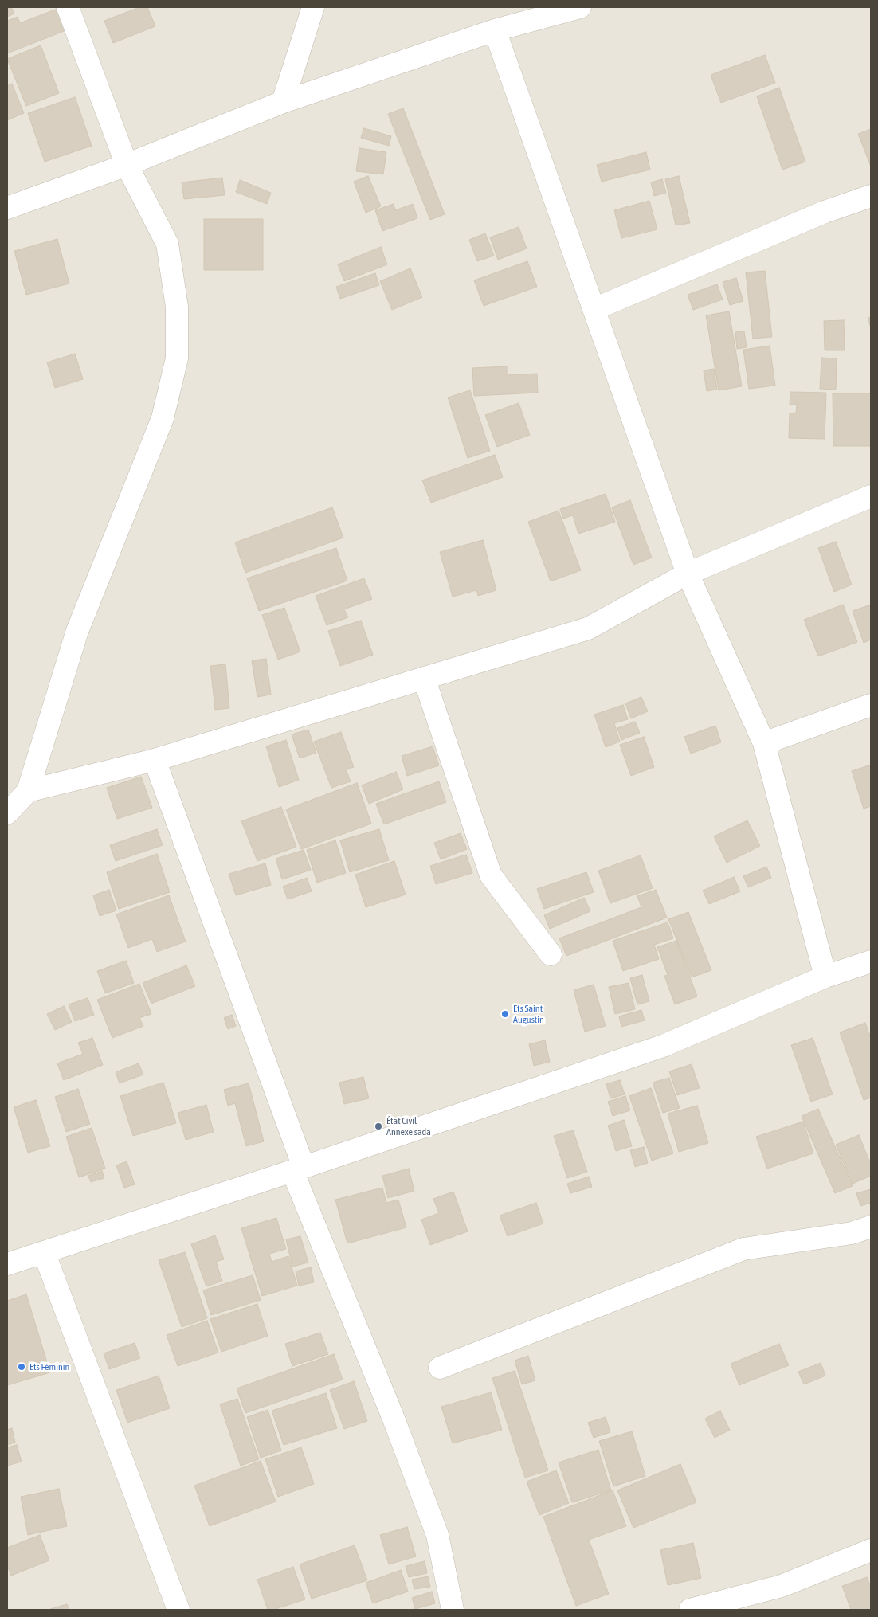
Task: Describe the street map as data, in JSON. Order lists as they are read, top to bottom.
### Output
{
  "places": ["Ets Saint Augustin", "État Civil Annexe sada", "Ets Féminin"]
}
